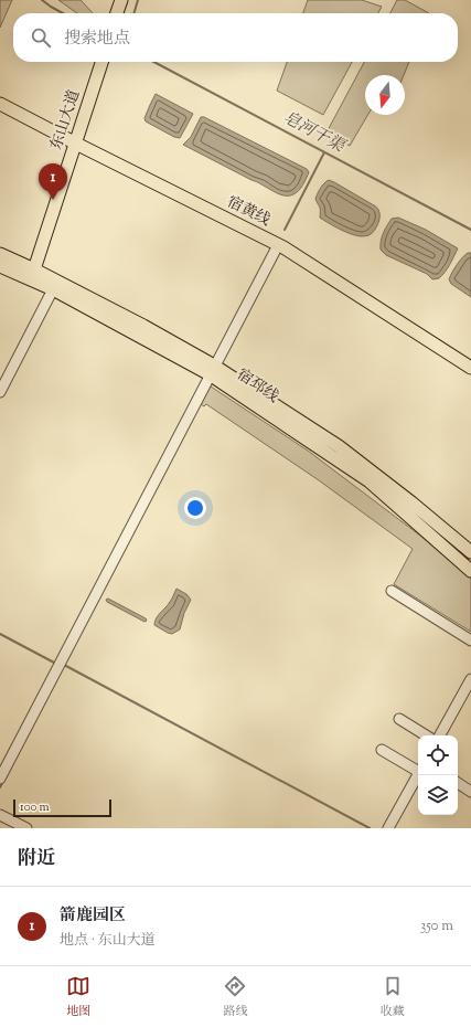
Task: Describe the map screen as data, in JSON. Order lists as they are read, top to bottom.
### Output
{
  "streets": {
    "main road": ["东山大道", "宿黄线", "宿邳线"]
  },
  "crossings": [
    ["东山大道", "宿黄线"],
    ["东山大道", "宿邳线"]
  ],
  "water": ["皂河干渠"],
  "scale_bar": "100 m",
  "north": "bottom",
  "page": {
    "search": "搜索地点",
    "pins": "1",
    "scale": "100 m",
    "heading": "附近",
    "list": [
      {
        "mark": "1",
        "name": "箭鹿园区",
        "note": "地点 · 东山大道",
        "value": "350 m"
      }
    ],
    "nav": ["地图", "路线", "收藏"]
  }
}
